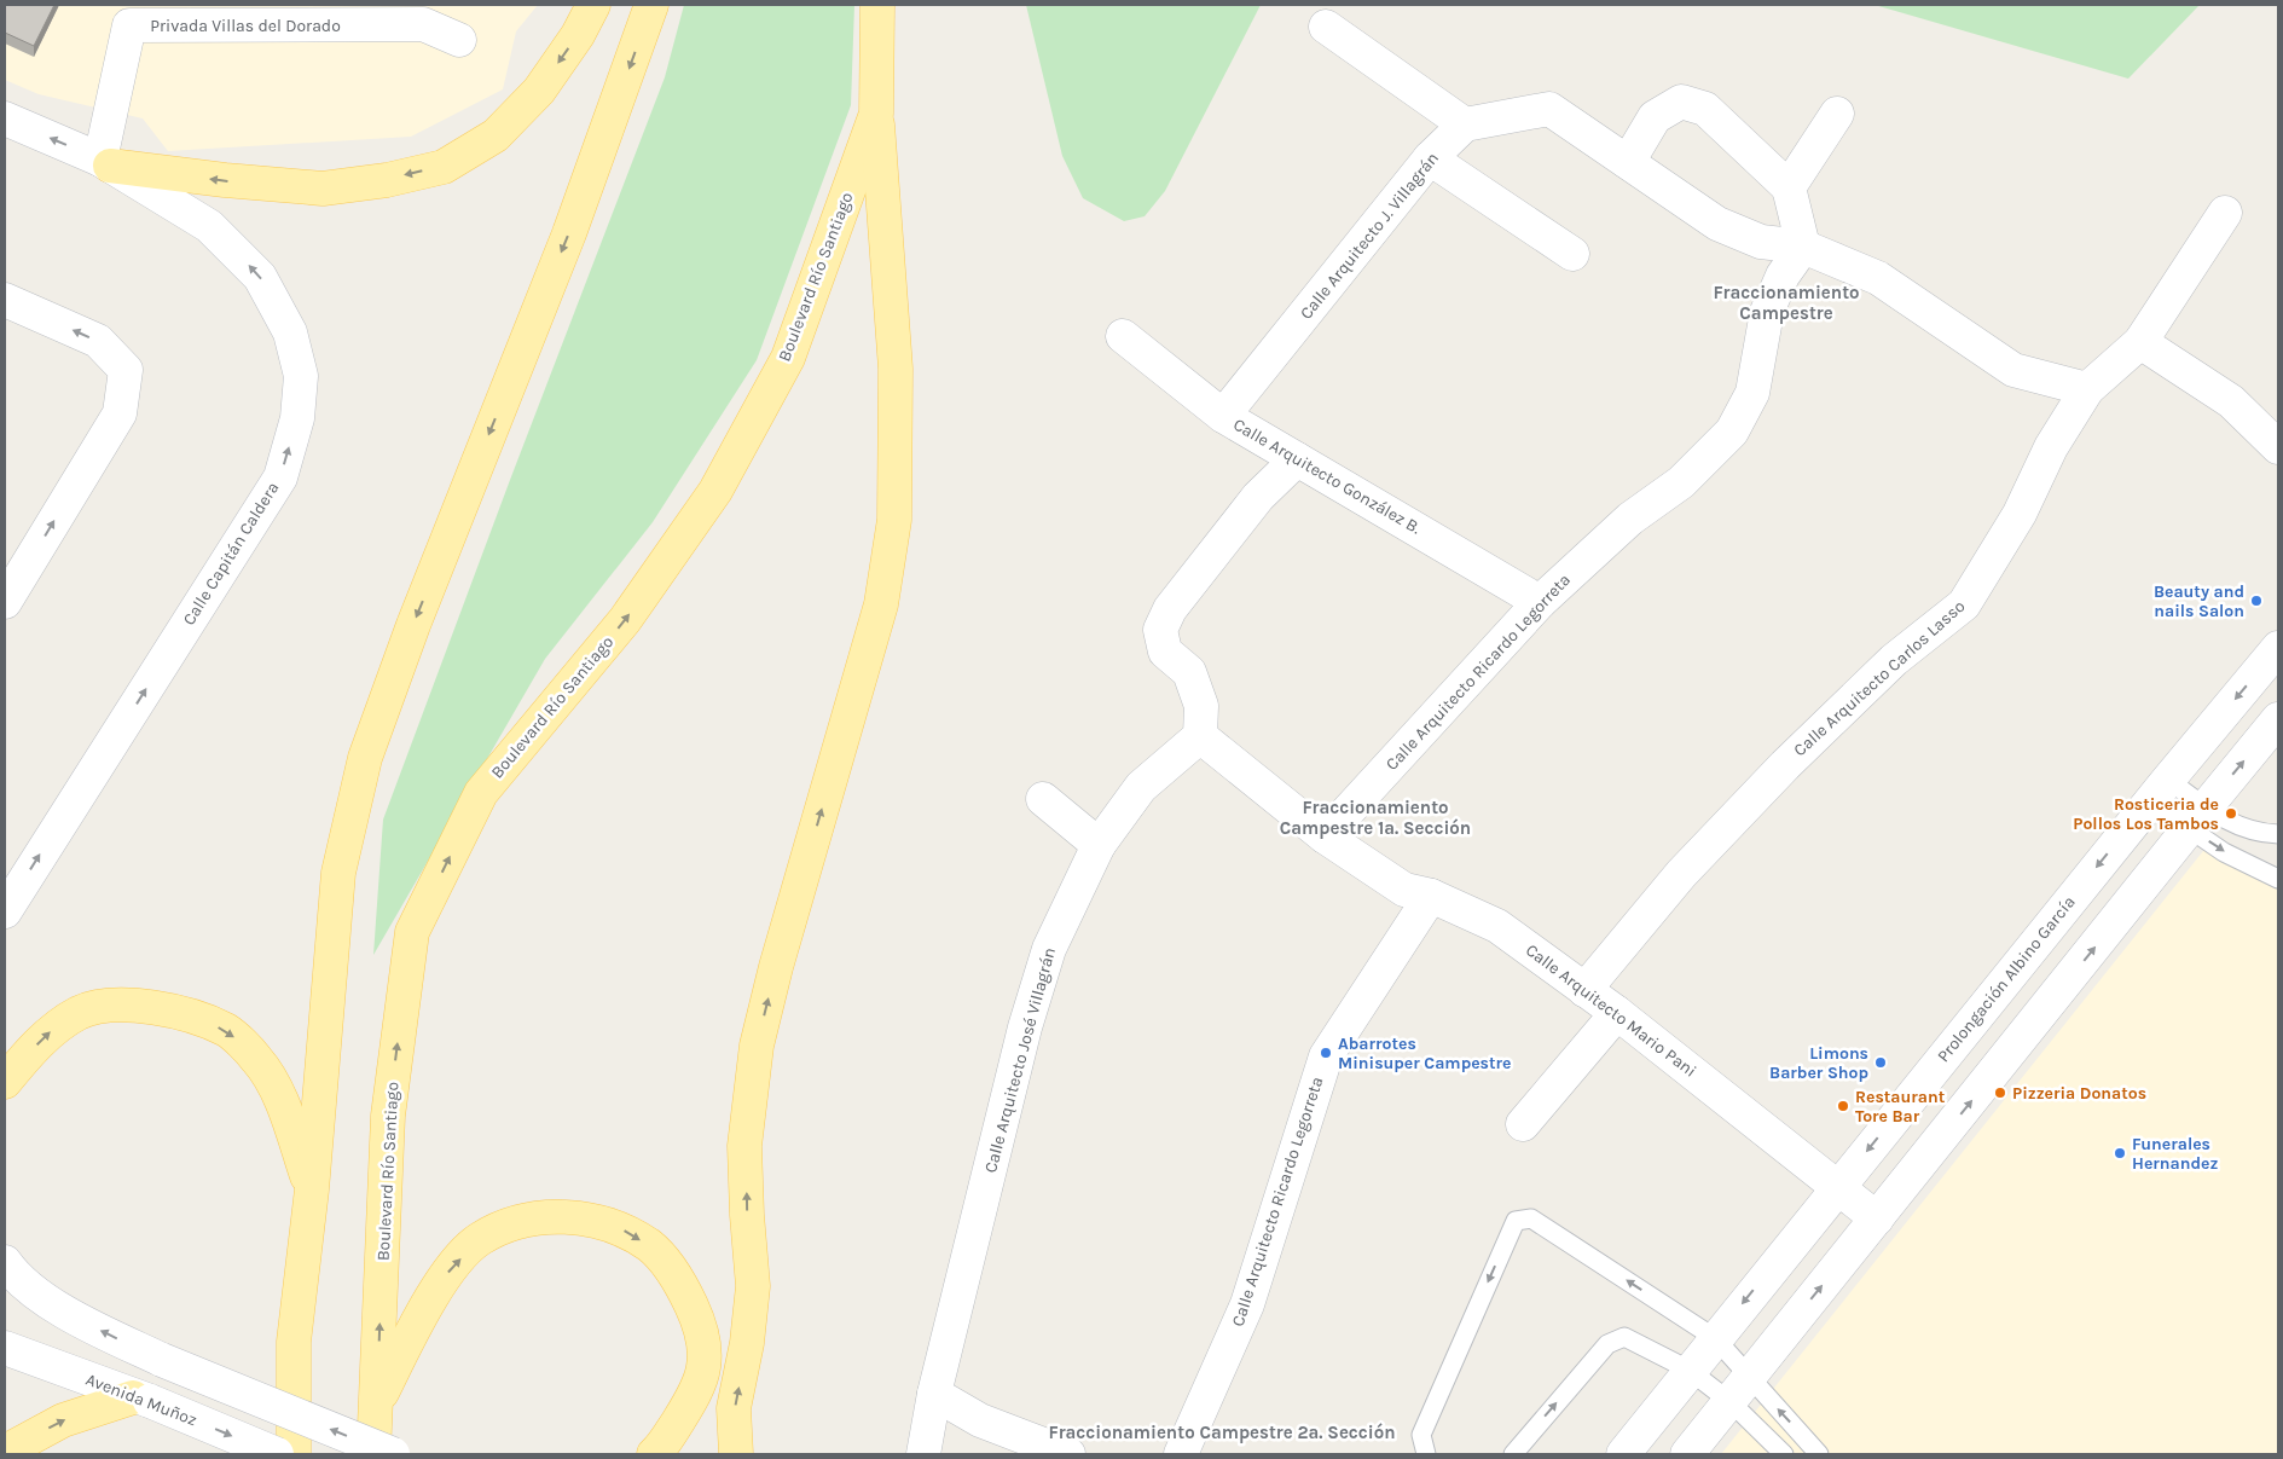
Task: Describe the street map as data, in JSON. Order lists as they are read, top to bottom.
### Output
{
  "streets": {
    "main road": ["Boulevard Río Santiago"],
    "street": [
      "Privada Villas del Dorado",
      "Calle Arquitecto J. Villagrán",
      "Calle Arquitecto González B.",
      "Calle Capitán Caldera",
      "Calle Arquitecto Ricardo Legorreta",
      "Calle Arquitecto Carlos Lasso",
      "Prolongación Albino García",
      "Calle Arquitecto Mario Pani",
      "Calle Arquitecto José Villagrán",
      "Avenida Muñoz"
    ]
  },
  "crossings": [
    ["Privada Villas del Dorado", "Calle Capitán Caldera"],
    ["Calle Arquitecto J. Villagrán", "Calle Arquitecto González B."],
    ["Calle Arquitecto González B.", "Calle Arquitecto Ricardo Legorreta"],
    ["Calle Arquitecto Ricardo Legorreta", "Calle Arquitecto Mario Pani"],
    ["Calle Arquitecto Carlos Lasso", "Calle Arquitecto Mario Pani"],
    ["Prolongación Albino García", "Calle Arquitecto Mario Pani"]
  ],
  "districts": ["Fraccionamiento Campestre", "Fraccionamiento Campestre 1a. Sección", "Fraccionamiento Campestre 2a. Sección"],
  "places": [
    "Beauty and nails Salon",
    "Rosticeria de Pollos Los Tambos",
    "Abarrotes Minisuper Campestre",
    "Limons Barber Shop",
    "Pizzeria Donatos",
    "Restaurant Tore Bar",
    "Funerales Hernandez"
  ]
}
